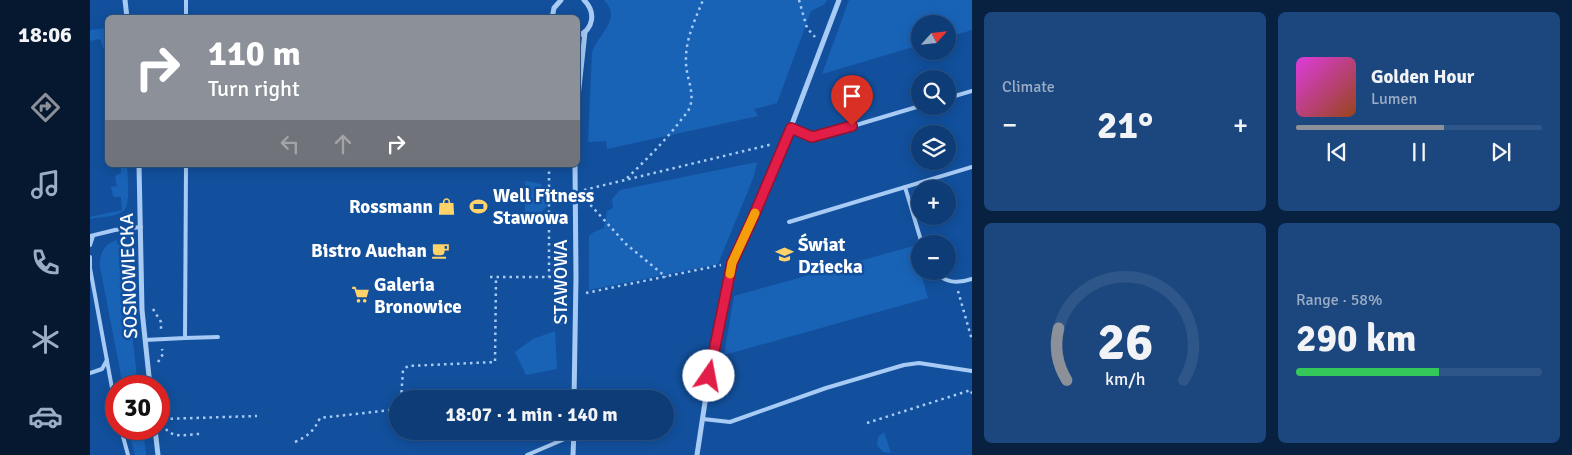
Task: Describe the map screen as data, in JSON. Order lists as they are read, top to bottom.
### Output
{
  "streets": {
    "street": ["SOSNOWIECKA", "STAWOWA"]
  },
  "places": {
    "shop": ["Rossmann"],
    "sports": ["Well Fitness Stawowa"],
    "cafe": ["Bistro Auchan"],
    "school or university": ["Świat Dziecka"],
    "supermarket": ["Galeria Bronowice"]
  },
  "north": "top right",
  "page": {
    "tabs": "18:06",
    "tile": [
      "Climate",
      ["Range · 58%", "290 km"]
    ],
    "map_buttons": ["+", "−"],
    "turn": ["110 m", "Turn right"],
    "song": ["Golden Hour", "Lumen"],
    "heat": ["−", "21°", "+"],
    "limit": "30",
    "trip": "18:07 · 1 min · 140 m",
    "gauge": ["26", "km/h"]
  }
}
